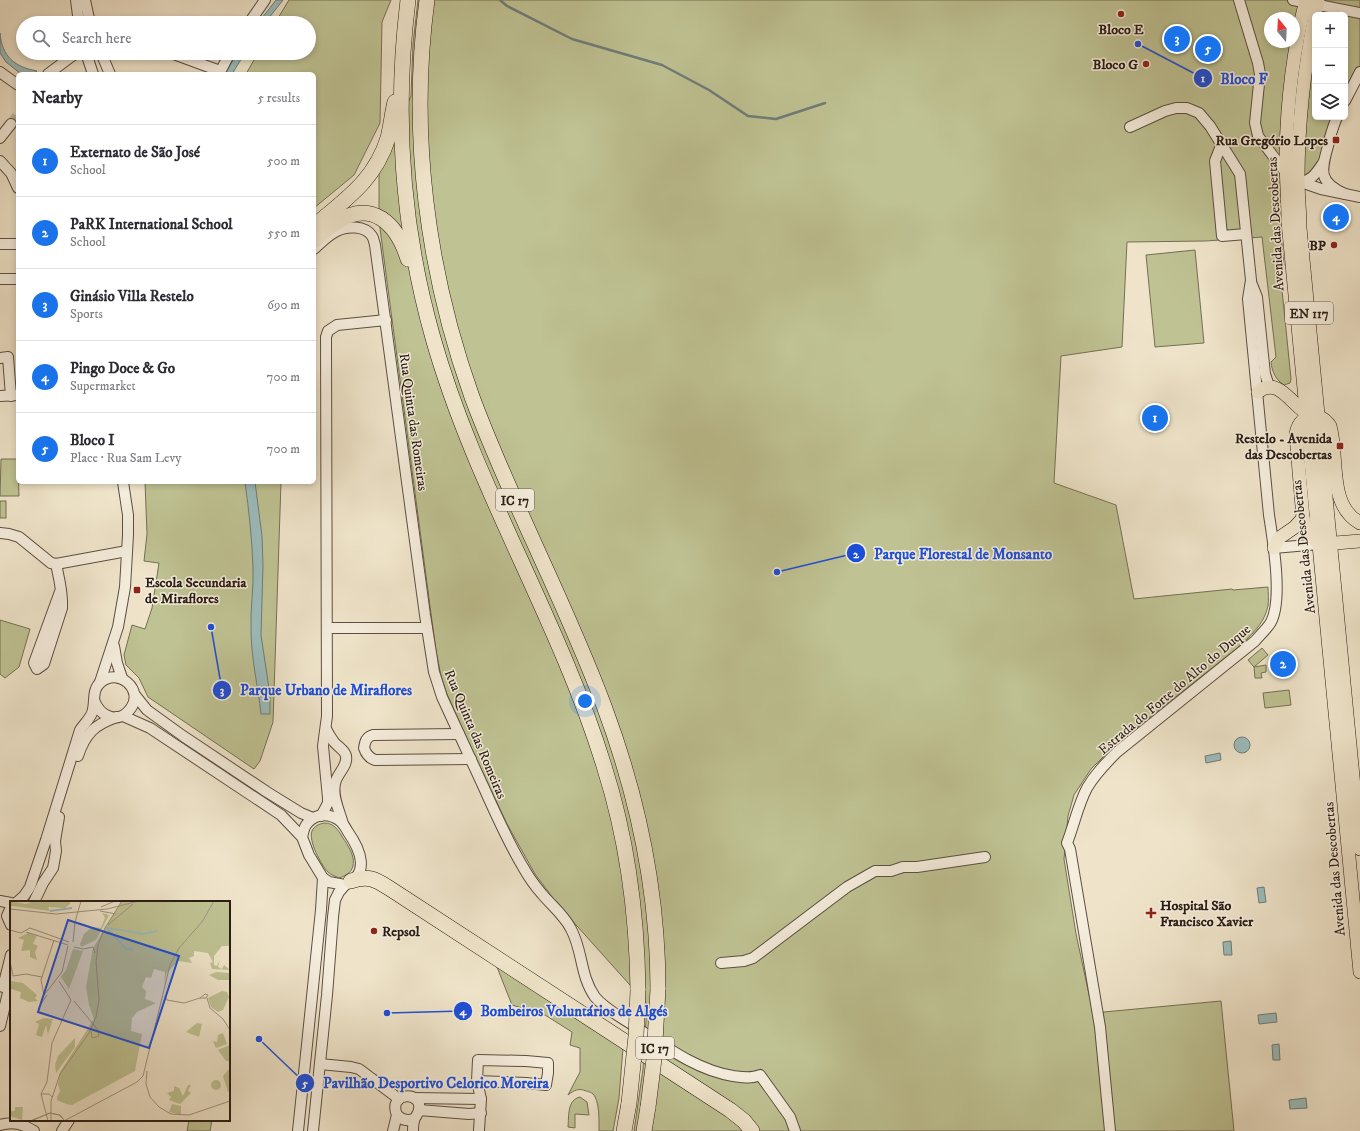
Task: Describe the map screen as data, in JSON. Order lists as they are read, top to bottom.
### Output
{
  "streets": {
    "highway": ["IC 17"],
    "main road": ["Avenida das Descobertas", "EN 117"],
    "street": ["Rua Quinta das Romeiras", "Estrada do Forte do Alto do Duque"]
  },
  "places": {
    "other": [
      "Bloco E",
      "Bloco F",
      "Bloco G",
      "BP",
      "Parque Florestal de Monsanto",
      "Parque Urbano de Miraflores",
      "Repsol",
      "Bombeiros Voluntários de Algés",
      "Pavilhão Desportivo Celorico Moreira"
    ],
    "transit": ["Rua Gregório Lopes", "Restelo - Avenida das Descobertas", "Escola Secundaria de Miraflores"],
    "health": ["Hospital São Francisco Xavier"]
  },
  "north": "top",
  "page": {
    "map_buttons": ["+", "−"],
    "search": "Search here",
    "pins": [
      "3",
      "5",
      "4",
      "1",
      "2"
    ],
    "heading": ["Nearby", "5 results"],
    "list": [
      {
        "mark": "1",
        "name": "Externato de São José",
        "note": "School",
        "value": "500 m"
      },
      {
        "mark": "2",
        "name": "PaRK International School",
        "note": "School",
        "value": "550 m"
      },
      {
        "mark": "3",
        "name": "Ginásio Villa Restelo",
        "note": "Sports",
        "value": "690 m"
      },
      {
        "mark": "4",
        "name": "Pingo Doce & Go",
        "note": "Supermarket",
        "value": "700 m"
      },
      {
        "mark": "5",
        "name": "Bloco I",
        "note": "Place · Rua Sam Levy",
        "value": "700 m"
      }
    ]
  }
}
